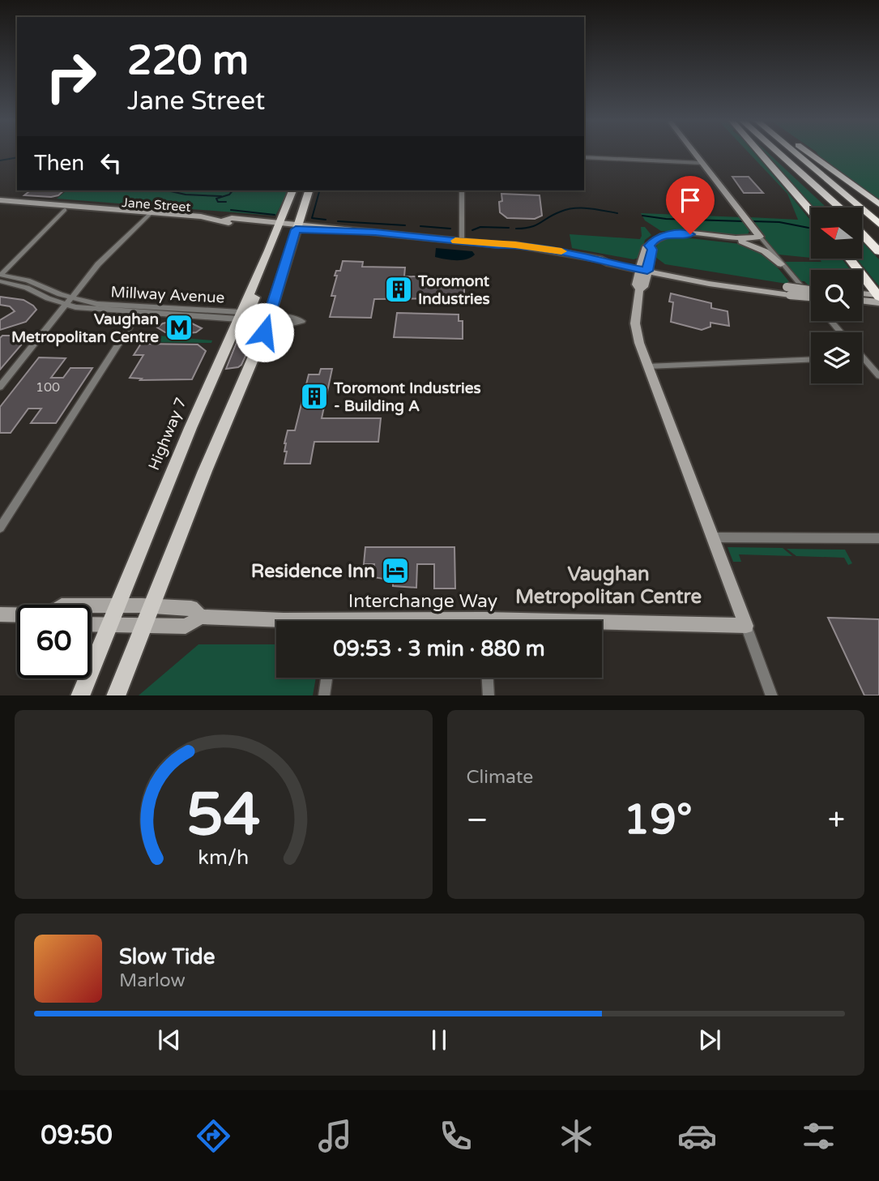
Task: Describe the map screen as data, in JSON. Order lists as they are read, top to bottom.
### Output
{
  "streets": {
    "main road": ["Jane Street", "Highway 7"],
    "street": ["Millway Avenue", "Interchange Way"]
  },
  "crossings": [
    ["Jane Street", "Highway 7"],
    ["Millway Avenue", "Highway 7"],
    ["Highway 7", "Interchange Way"]
  ],
  "districts": ["Vaughan Metropolitan Centre"],
  "places": {
    "building": ["Toromont Industries", "Toromont Industries - Building A"],
    "metro station": ["Vaughan Metropolitan Centre"],
    "hotel": ["Residence Inn"]
  },
  "house_numbers": ["100"],
  "north": "left",
  "page": {
    "turn": ["220 m", "Jane Street"],
    "then": "Then",
    "limit": "60",
    "trip": "09:53 · 3 min · 880 m",
    "tile": "Climate",
    "heat": ["−", "19°", "+"],
    "song": ["Slow Tide", "Marlow"],
    "tabs": "09:50",
    "gauge": ["54", "km/h"]
  }
}
